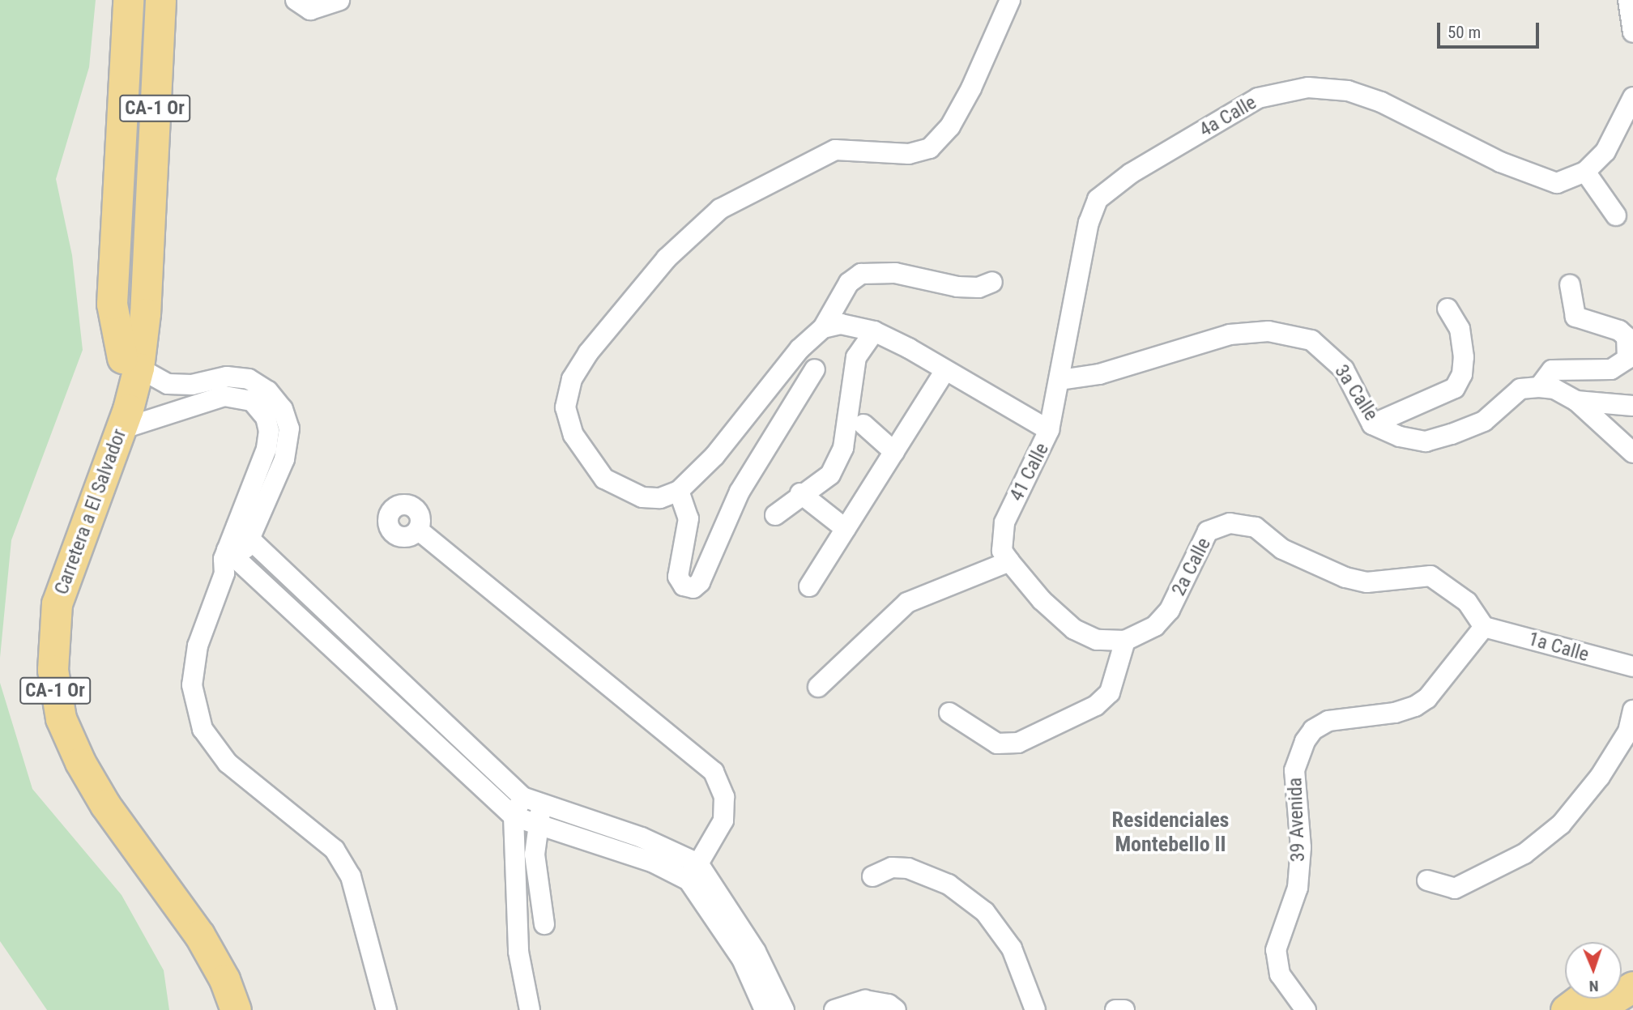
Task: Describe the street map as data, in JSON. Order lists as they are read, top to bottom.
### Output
{
  "streets": {
    "highway": ["CA-1 Or", "Carretera a El Salvador"],
    "street": [
      "4a Calle",
      "3a Calle",
      "41 Calle",
      "2a Calle",
      "1a Calle",
      "39 Avenida"
    ]
  },
  "crossings": [
    ["4a Calle", "3a Calle"],
    ["4a Calle", "41 Calle"],
    ["3a Calle", "41 Calle"],
    ["41 Calle", "2a Calle"],
    ["2a Calle", "1a Calle"],
    ["2a Calle", "39 Avenida"],
    ["1a Calle", "39 Avenida"]
  ],
  "districts": ["Residenciales Montebello II"],
  "scale_bar": "50 m",
  "north": "bottom"
}
